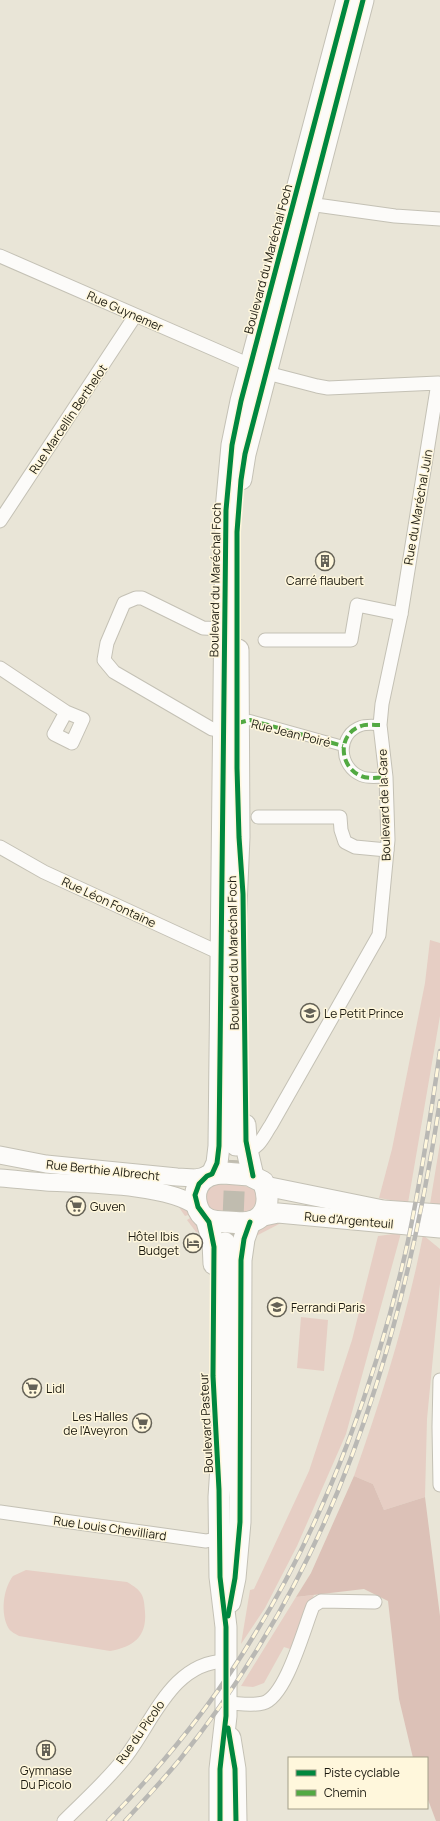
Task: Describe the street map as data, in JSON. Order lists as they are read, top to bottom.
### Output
{
  "streets": {
    "main road": ["Boulevard du Maréchal Foch", "Rue d'Argenteuil", "Boulevard Pasteur"],
    "street": [
      "Rue Guynemer",
      "Rue Marcellin Berthelot",
      "Rue du Maréchal Juin",
      "Rue Jean Poiré",
      "Boulevard de la Gare",
      "Rue Léon Fontaine",
      "Rue Berthie Albrecht",
      "Rue Louis Chevilliard",
      "Rue du Picolo"
    ]
  },
  "crossings": [
    ["Boulevard du Maréchal Foch", "Rue Guynemer"],
    ["Boulevard du Maréchal Foch", "Rue du Maréchal Juin"],
    ["Boulevard du Maréchal Foch", "Rue Jean Poiré"],
    ["Boulevard du Maréchal Foch", "Boulevard de la Gare"],
    ["Boulevard du Maréchal Foch", "Rue Léon Fontaine"],
    ["Boulevard du Maréchal Foch", "Rue Berthie Albrecht"],
    ["Boulevard du Maréchal Foch", "Rue d'Argenteuil"],
    ["Boulevard du Maréchal Foch", "Boulevard Pasteur"],
    ["Rue Guynemer", "Rue Marcellin Berthelot"],
    ["Rue Guynemer", "Rue du Maréchal Juin"],
    ["Rue du Maréchal Juin", "Boulevard de la Gare"],
    ["Rue Berthie Albrecht", "Rue d'Argenteuil"],
    ["Rue Berthie Albrecht", "Boulevard Pasteur"],
    ["Rue d'Argenteuil", "Boulevard Pasteur"],
    ["Boulevard Pasteur", "Rue Louis Chevilliard"],
    ["Boulevard Pasteur", "Rue du Picolo"]
  ],
  "places": {
    "building": ["Carré flaubert", "Gymnase Du Picolo"],
    "school or university": ["Le Petit Prince", "Ferrandi Paris"],
    "supermarket": ["Guven", "Lidl", "Les Halles de l'Aveyron"],
    "hotel": ["Hôtel Ibis Budget"]
  },
  "legend": ["Piste cyclable", "Chemin"]
}
